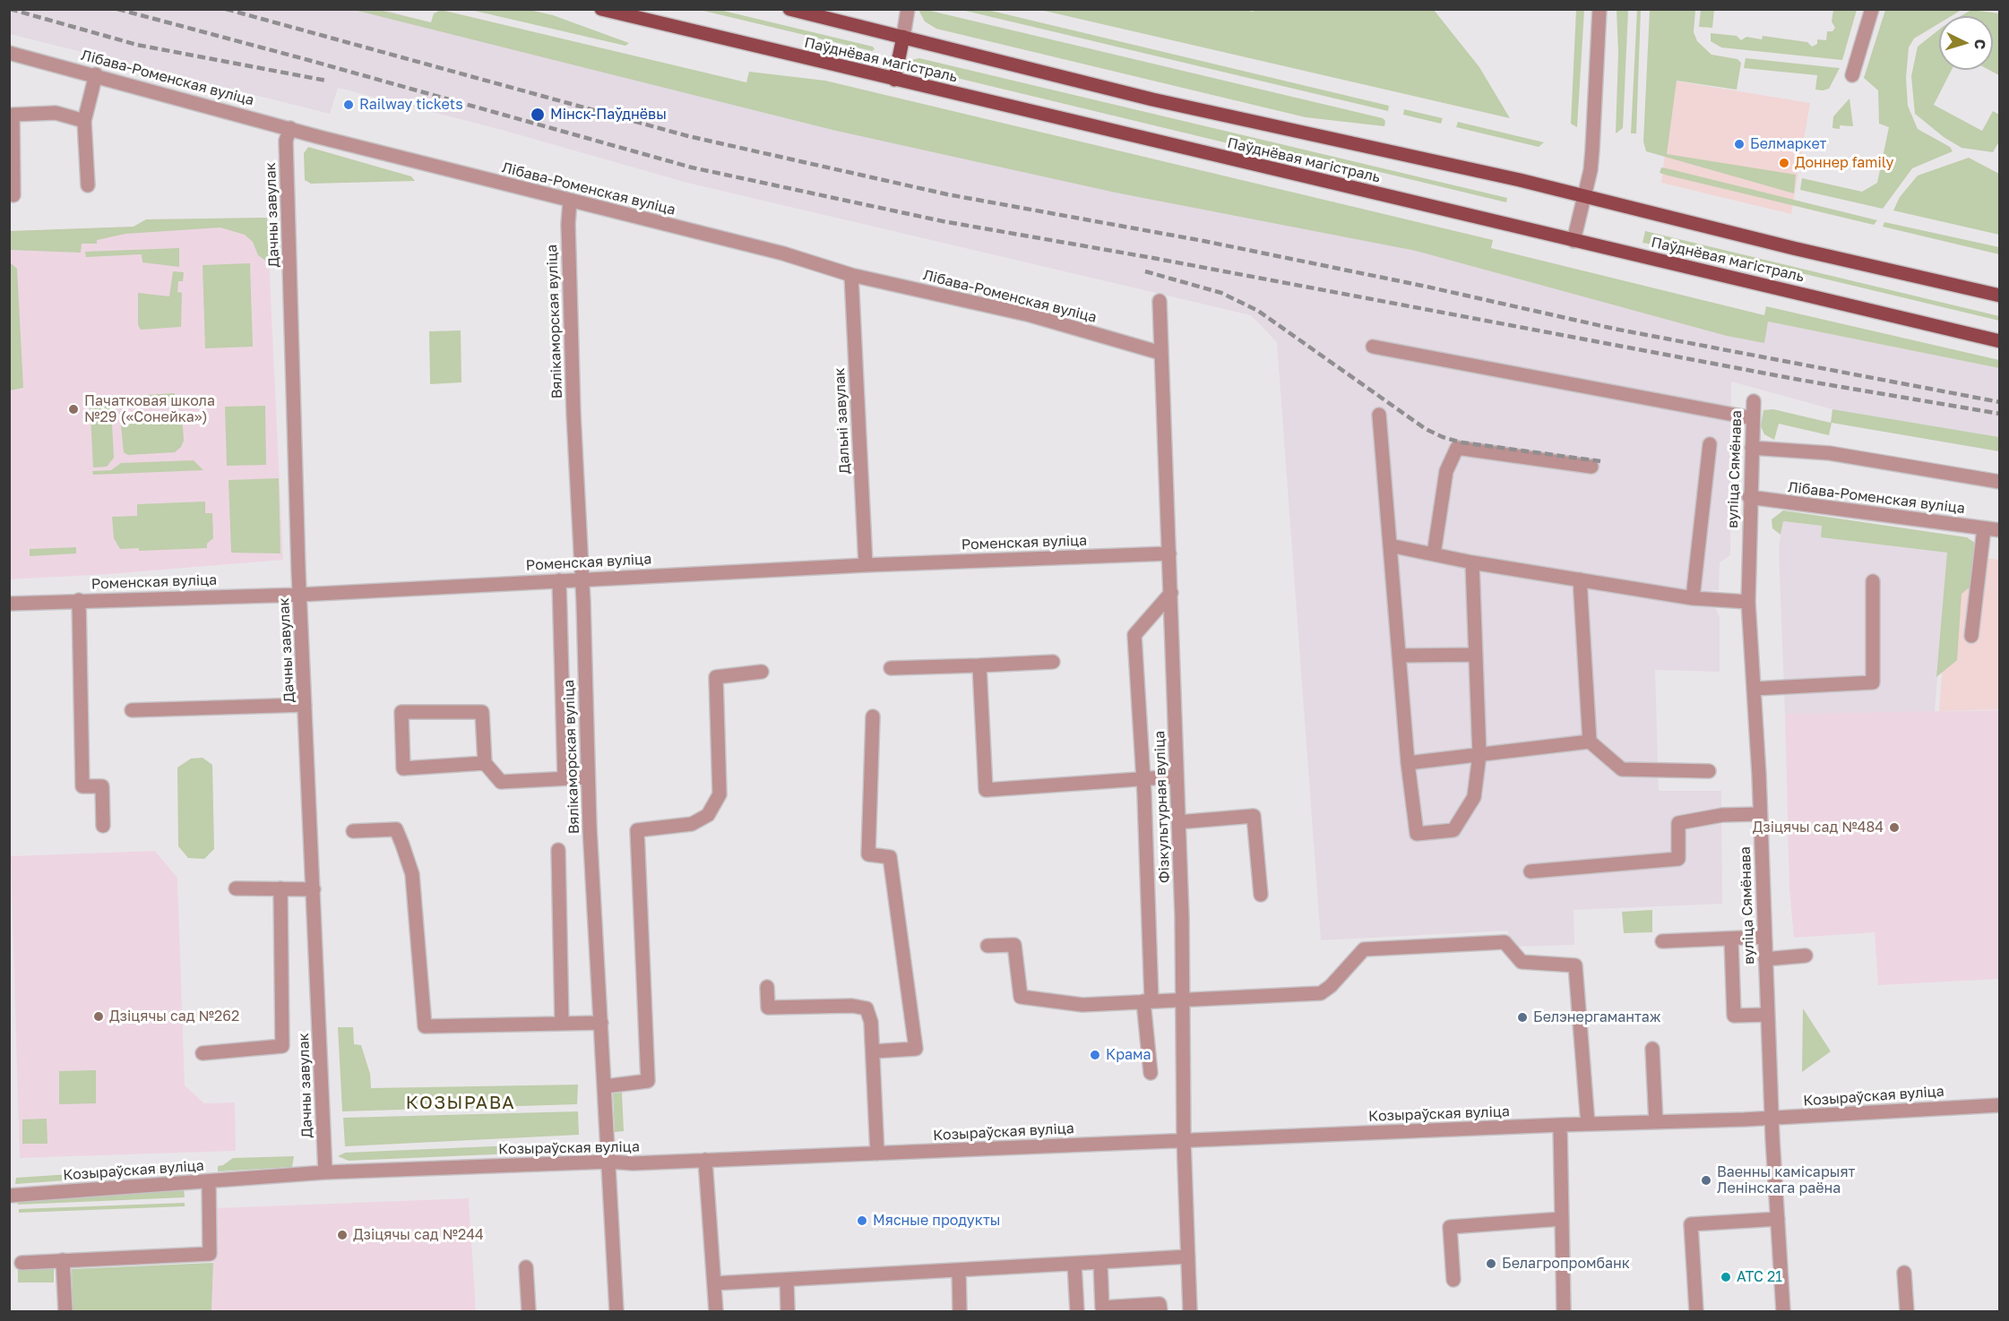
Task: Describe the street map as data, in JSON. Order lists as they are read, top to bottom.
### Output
{
  "streets": {
    "main road": ["Паўднёвая магістраль"],
    "street": [
      "Лібава-Роменская вуліца",
      "Дачны завулак",
      "Вялікаморская вуліца",
      "Дальні завулак",
      "вуліца Сямёнава",
      "Роменская вуліца",
      "Фізкультурная вуліца",
      "Козыраўская вуліца"
    ]
  },
  "crossings": [
    ["Лібава-Роменская вуліца", "Дачны завулак"],
    ["Лібава-Роменская вуліца", "Вялікаморская вуліца"],
    ["Лібава-Роменская вуліца", "Дальні завулак"],
    ["Лібава-Роменская вуліца", "вуліца Сямёнава"],
    ["Лібава-Роменская вуліца", "Фізкультурная вуліца"],
    ["Дачны завулак", "Роменская вуліца"],
    ["Дачны завулак", "Козыраўская вуліца"],
    ["Вялікаморская вуліца", "Роменская вуліца"],
    ["Вялікаморская вуліца", "Козыраўская вуліца"],
    ["Дальні завулак", "Роменская вуліца"],
    ["вуліца Сямёнава", "Козыраўская вуліца"],
    ["Роменская вуліца", "Фізкультурная вуліца"],
    ["Фізкультурная вуліца", "Козыраўская вуліца"]
  ],
  "districts": ["КОЗЫРАВА"],
  "places": [
    "Railway tickets",
    "Мінск-Паўднёвы",
    "Белмаркет",
    "Доннер family",
    "Пачатковая школа №29 («Сонейка»)",
    "Дзіцячы сад №484",
    "Дзіцячы сад №262",
    "Белэнергамантаж",
    "Крама",
    "Ваенны камісарыят Ленінскага раёна",
    "Мясные продукты",
    "Дзіцячы сад №244",
    "Белагропромбанк",
    "АТС 21"
  ],
  "north": "right"
}
